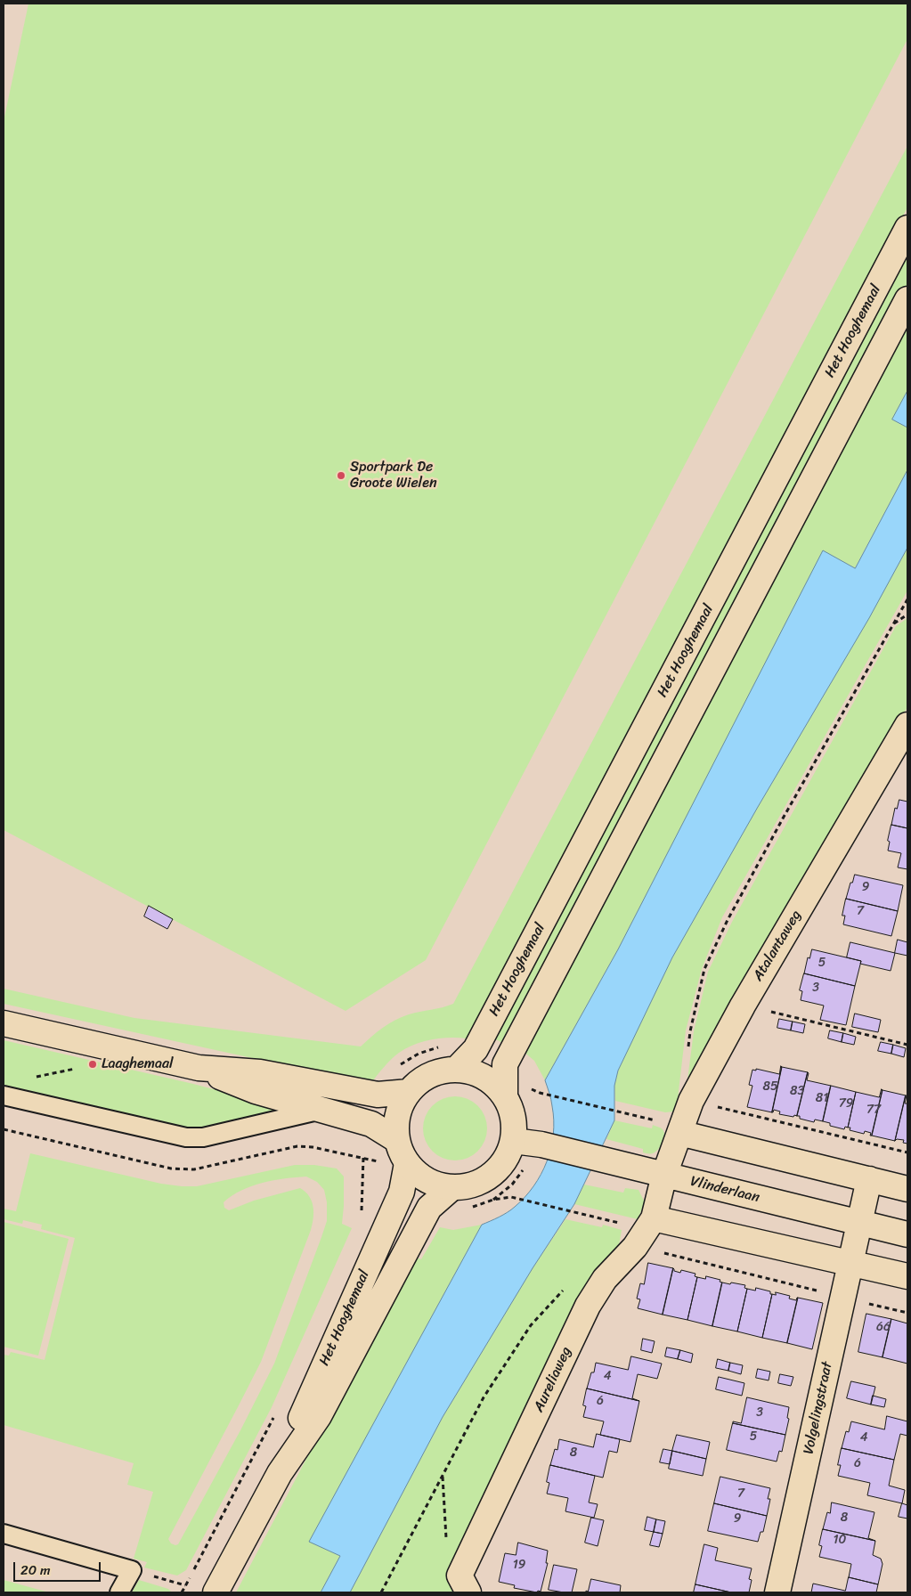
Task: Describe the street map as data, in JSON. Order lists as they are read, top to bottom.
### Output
{
  "streets": {
    "street": [
      "Het Hooghemaal",
      "Atalantaweg",
      "Vlinderlaan",
      "Aureliaweg",
      "Volgelingstraat"
    ]
  },
  "crossings": [
    ["Het Hooghemaal", "Vlinderlaan"],
    ["Atalantaweg", "Vlinderlaan"],
    ["Atalantaweg", "Aureliaweg"],
    ["Vlinderlaan", "Aureliaweg"],
    ["Vlinderlaan", "Volgelingstraat"]
  ],
  "places": ["Sportpark De Groote Wielen", "Laaghemaal"],
  "house_numbers": [
    "9",
    "7",
    "5",
    "3",
    "85",
    "83",
    "81",
    "79",
    "77",
    "66",
    "4",
    "6",
    "3",
    "5",
    "4",
    "8",
    "6",
    "7",
    "8",
    "9",
    "10",
    "19"
  ],
  "scale_bar": "20 m"
}
